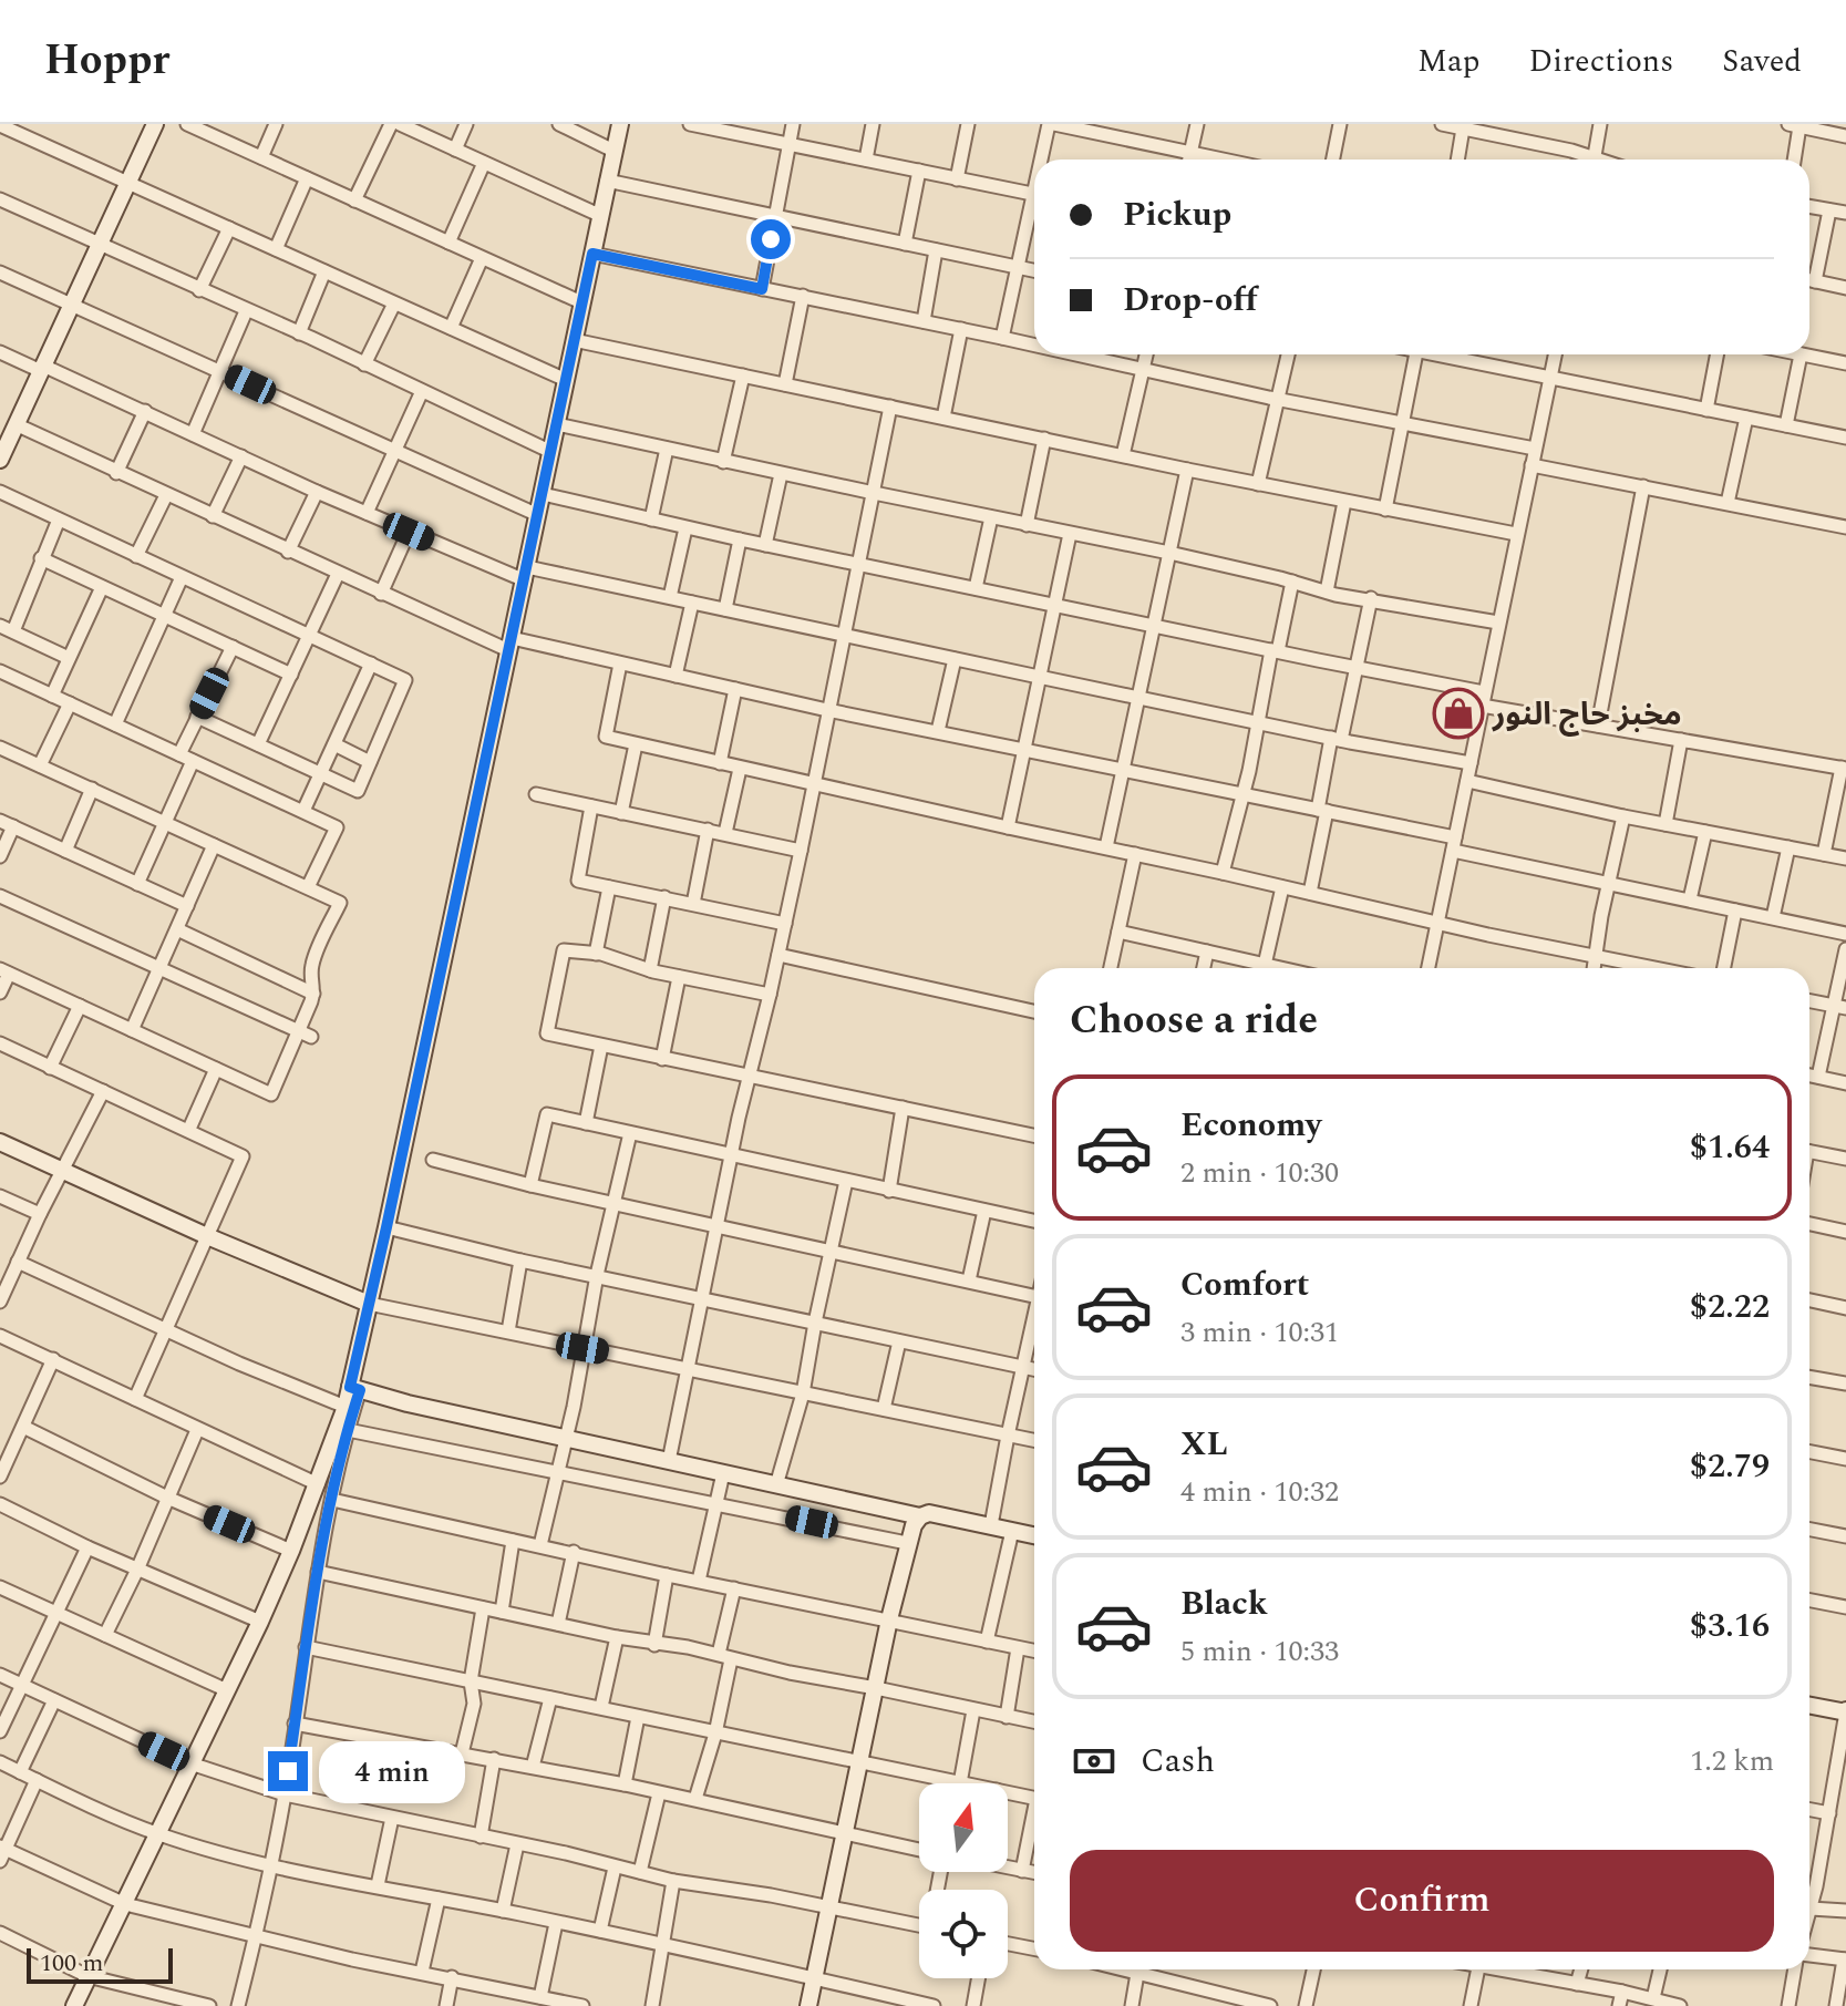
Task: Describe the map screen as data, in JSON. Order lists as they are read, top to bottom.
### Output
{
  "places": {
    "shop": ["مخبز حاج النور"]
  },
  "scale_bar": "100 m",
  "north": "top",
  "page": {
    "header": "Hoppr",
    "nav": ["Map", "Directions", "Saved"],
    "banner": ["Pickup", "Drop-off"],
    "heading": "Choose a ride",
    "list": [
      {
        "name": "Economy",
        "note": "2 min · 10:30",
        "value": "$1.64"
      },
      {
        "name": "Comfort",
        "note": "3 min · 10:31",
        "value": "$2.22"
      },
      {
        "name": "XL",
        "note": "4 min · 10:32",
        "value": "$2.79"
      },
      {
        "name": "Black",
        "note": "5 min · 10:33",
        "value": "$3.16"
      }
    ],
    "pay": ["Cash", "1.2 km"],
    "bubble": "4 min",
    "buttons": "Confirm",
    "scale": "100 m"
  }
}
